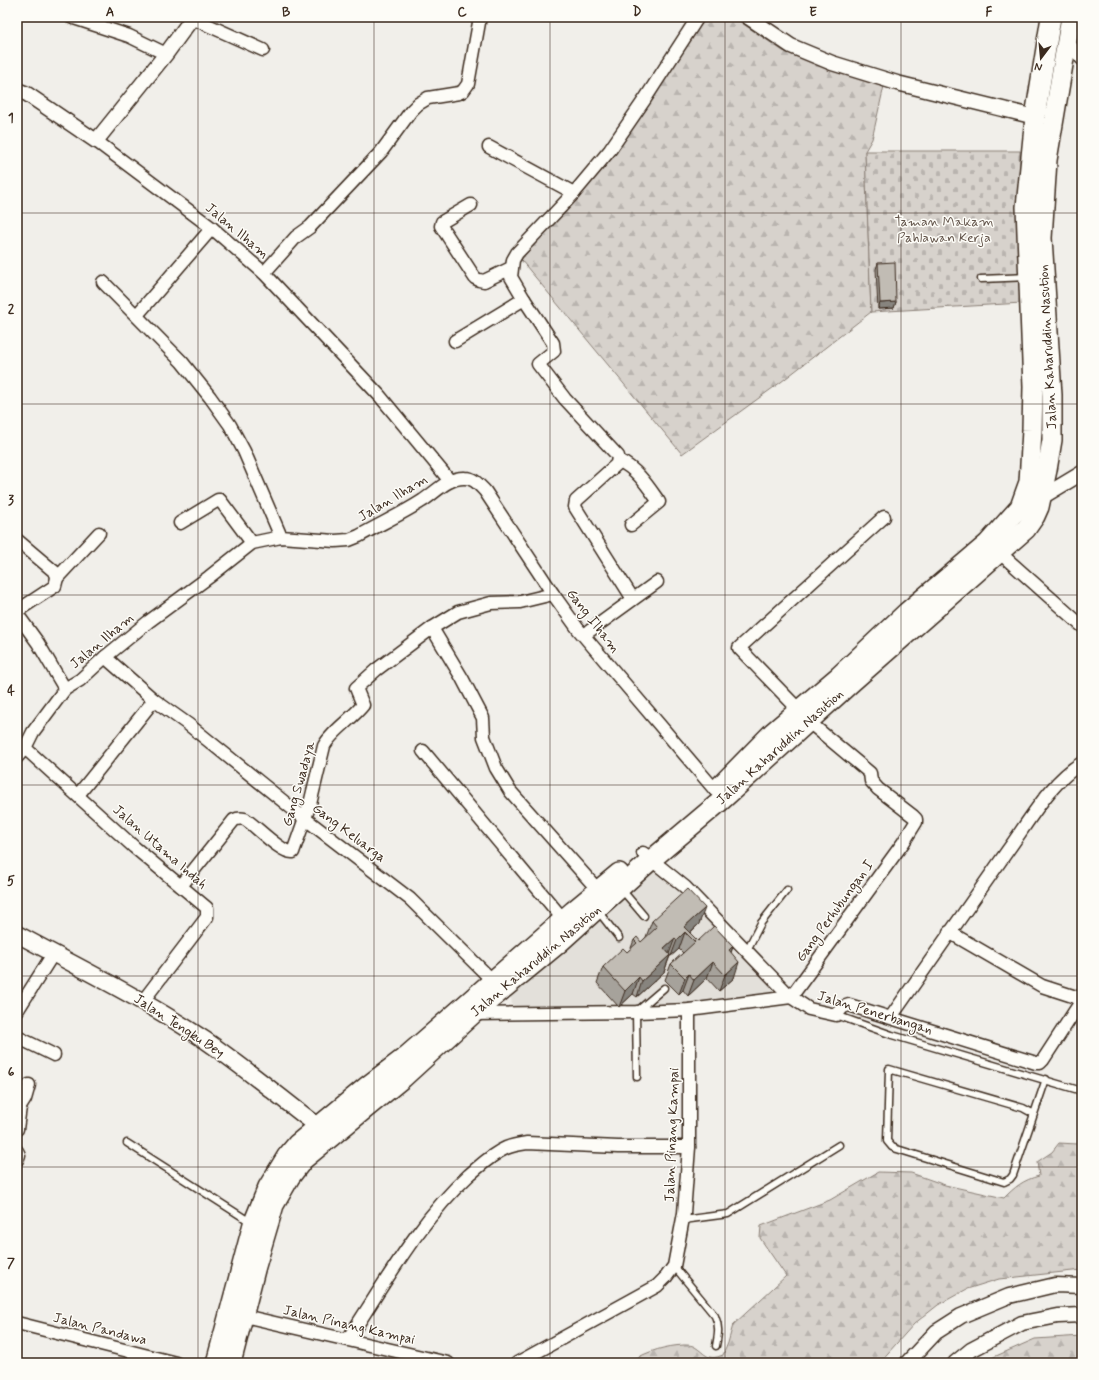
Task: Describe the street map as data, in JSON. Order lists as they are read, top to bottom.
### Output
{
  "streets": {
    "highway": ["Jalan Kaharuddin Nasution"],
    "main road": ["Jalan Tengku Bey"],
    "street": [
      "Jalan Ilham",
      "Gang Ilham",
      "Gang Swadaya",
      "Gang Keluarga",
      "Jalan Utama Indah",
      "Gang Perhubungan I",
      "Jalan Penerbangan",
      "Jalan Pinang Kampai",
      "Jalan Pandawa"
    ]
  },
  "crossings": [
    ["Jalan Ilham", "Gang Ilham"],
    ["Jalan Ilham", "Gang Keluarga"],
    ["Jalan Ilham", "Jalan Utama Indah"],
    ["Jalan Kaharuddin Nasution", "Gang Ilham"],
    ["Jalan Kaharuddin Nasution", "Gang Keluarga"],
    ["Jalan Kaharuddin Nasution", "Gang Perhubungan I"],
    ["Jalan Kaharuddin Nasution", "Jalan Penerbangan"],
    ["Jalan Kaharuddin Nasution", "Jalan Tengku Bey"],
    ["Jalan Kaharuddin Nasution", "Jalan Pinang Kampai"],
    ["Gang Ilham", "Gang Swadaya"],
    ["Gang Swadaya", "Gang Keluarga"],
    ["Gang Swadaya", "Jalan Utama Indah"],
    ["Jalan Utama Indah", "Jalan Tengku Bey"],
    ["Gang Perhubungan I", "Jalan Penerbangan"]
  ],
  "parks": ["Taman Makam Pahlawan Kerja"],
  "north": "bottom",
  "grid": {
    "columns": [
      "A",
      "B",
      "C",
      "D",
      "E",
      "F"
    ],
    "rows": [
      "1",
      "2",
      "3",
      "4",
      "5",
      "6",
      "7"
    ]
  }
}
